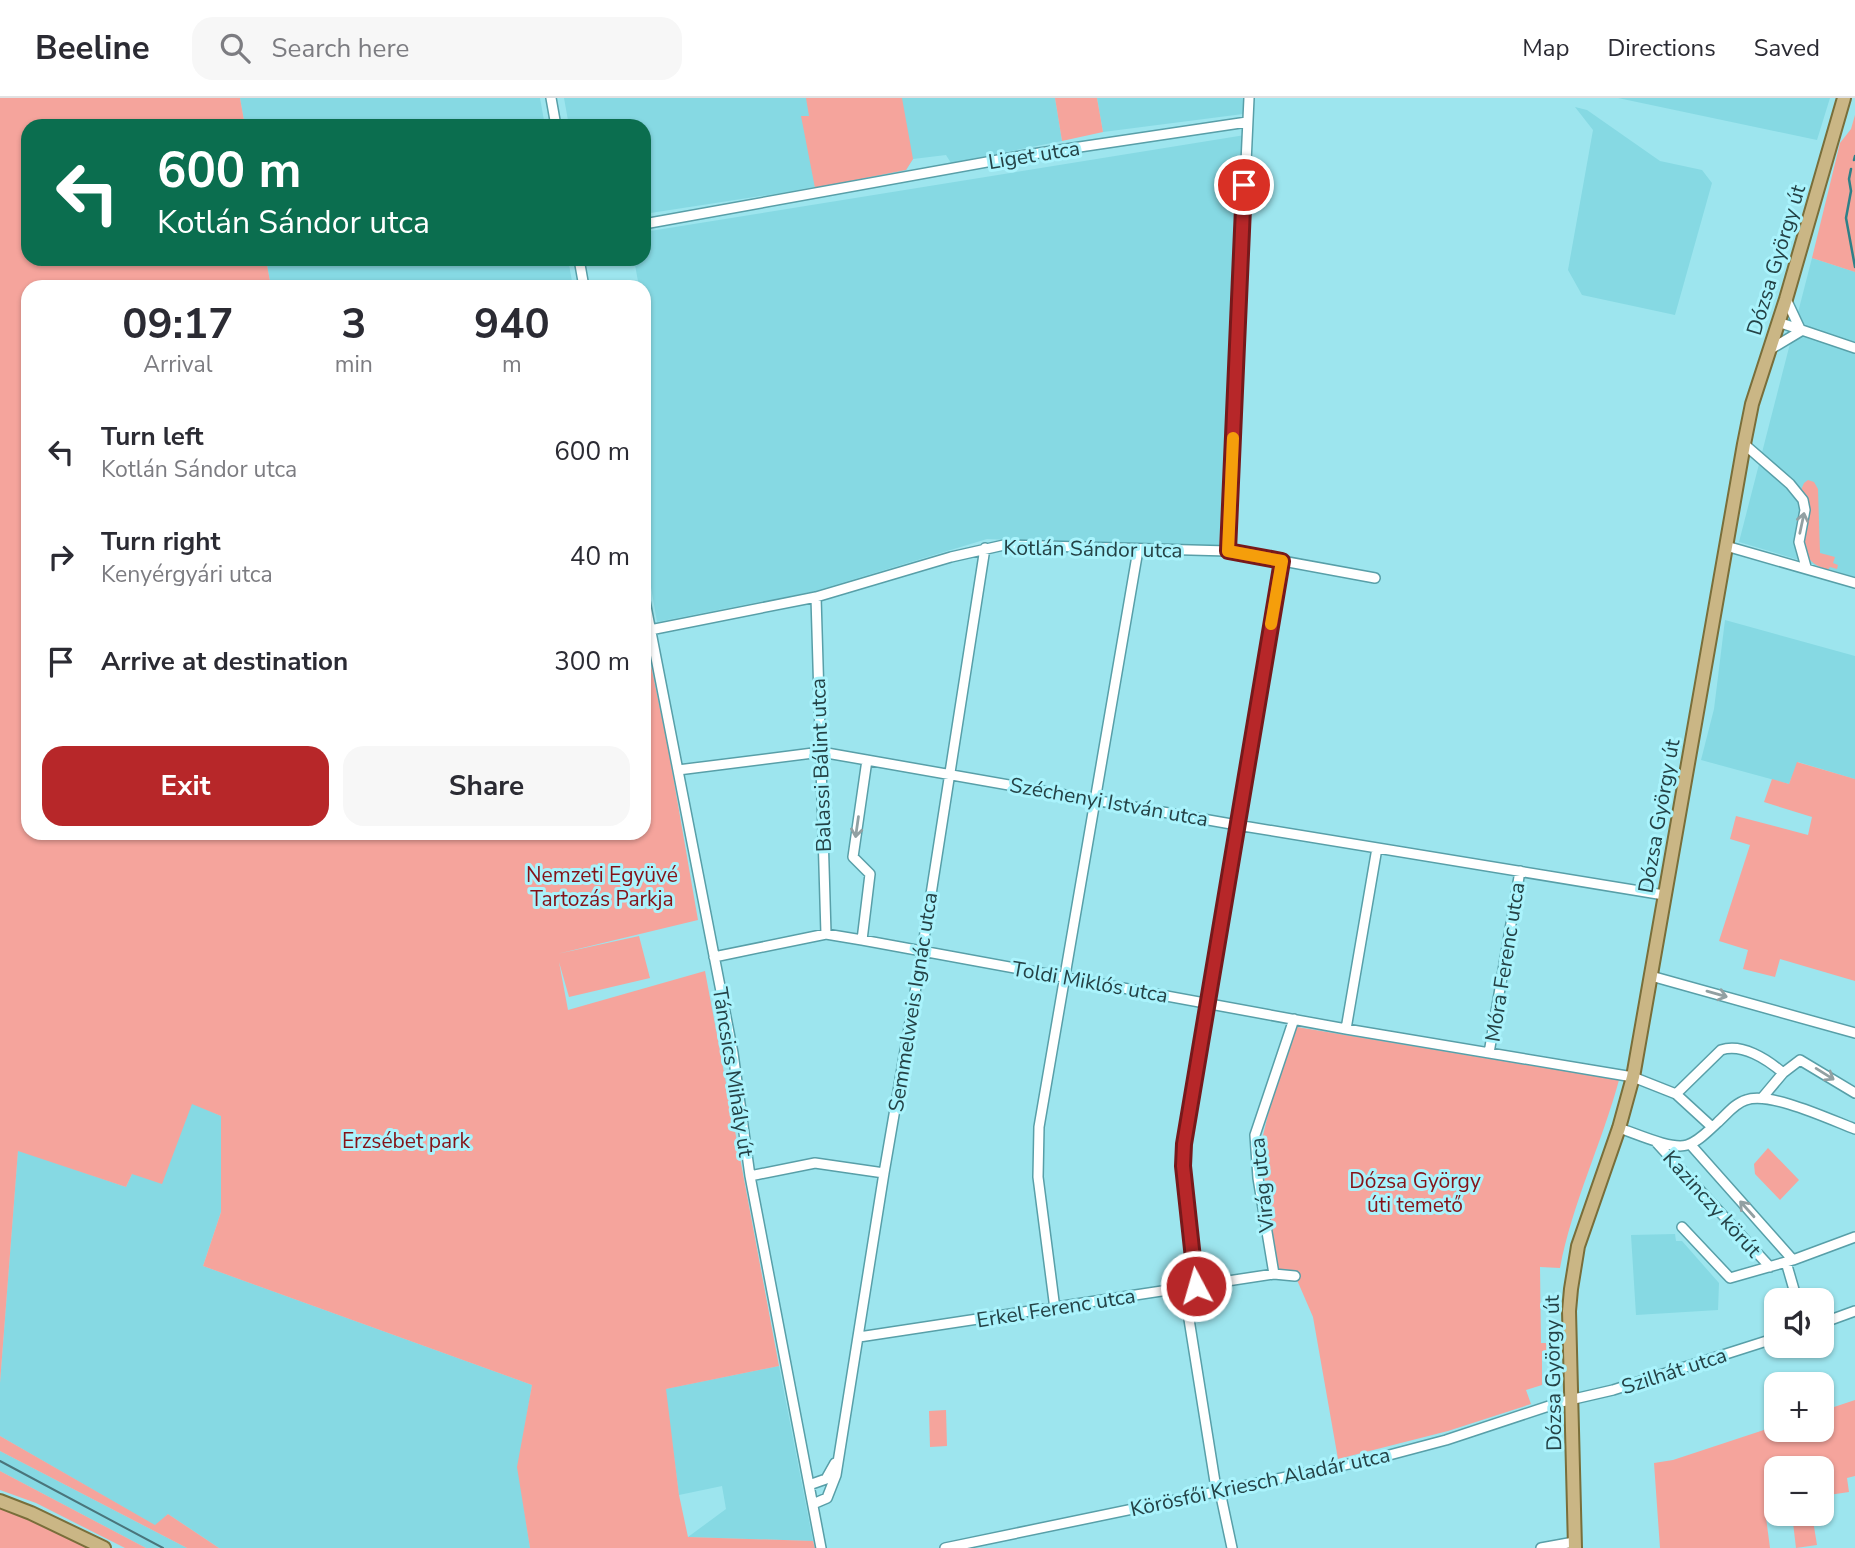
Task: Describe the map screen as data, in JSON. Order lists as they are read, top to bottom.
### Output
{
  "streets": {
    "main road": ["Dózsa György út"],
    "street": [
      "Liget utca",
      "Kotlán Sándor utca",
      "Balassi Bálint utca",
      "Széchenyi István utca",
      "Móra Ferenc utca",
      "Toldi Miklós utca",
      "Semmelweis Ignác utca",
      "Táncsics Mihály út",
      "Virág utca",
      "Kazinczy körút",
      "Erkel Ferenc utca",
      "Szilhát utca",
      "Körösfői Kriesch Aladár utca"
    ]
  },
  "crossings": [
    ["Dózsa György út", "Széchenyi István utca"],
    ["Dózsa György út", "Toldi Miklós utca"],
    ["Dózsa György út", "Kazinczy körút"],
    ["Dózsa György út", "Szilhát utca"],
    ["Dózsa György út", "Körösfői Kriesch Aladár utca"],
    ["Kotlán Sándor utca", "Balassi Bálint utca"],
    ["Kotlán Sándor utca", "Semmelweis Ignác utca"],
    ["Balassi Bálint utca", "Széchenyi István utca"],
    ["Balassi Bálint utca", "Toldi Miklós utca"],
    ["Széchenyi István utca", "Móra Ferenc utca"],
    ["Széchenyi István utca", "Semmelweis Ignác utca"],
    ["Széchenyi István utca", "Táncsics Mihály út"],
    ["Móra Ferenc utca", "Toldi Miklós utca"],
    ["Toldi Miklós utca", "Semmelweis Ignác utca"],
    ["Toldi Miklós utca", "Táncsics Mihály út"],
    ["Toldi Miklós utca", "Virág utca"],
    ["Semmelweis Ignác utca", "Táncsics Mihály út"],
    ["Semmelweis Ignác utca", "Erkel Ferenc utca"],
    ["Virág utca", "Erkel Ferenc utca"],
    ["Szilhát utca", "Körösfői Kriesch Aladár utca"]
  ],
  "parks": ["Nemzeti Együvé Tartozás Parkja", "Erzsébet park", "Dózsa György úti temető"],
  "page": {
    "header": "Beeline",
    "search": "Search here",
    "nav": ["Map", "Directions", "Saved"],
    "turn": ["600 m", "Kotlán Sándor utca"],
    "eta": [
      "09:17",
      "Arrival",
      "3",
      "min",
      "940",
      "m"
    ],
    "list": [
      {
        "name": "Turn left",
        "note": "Kotlán Sándor utca",
        "value": "600 m"
      },
      {
        "name": "Turn right",
        "note": "Kenyérgyári utca",
        "value": "40 m"
      },
      {
        "name": "Arrive at destination",
        "value": "300 m"
      }
    ],
    "buttons": ["Exit", "Share"],
    "map_buttons": ["+", "−"]
  }
}
